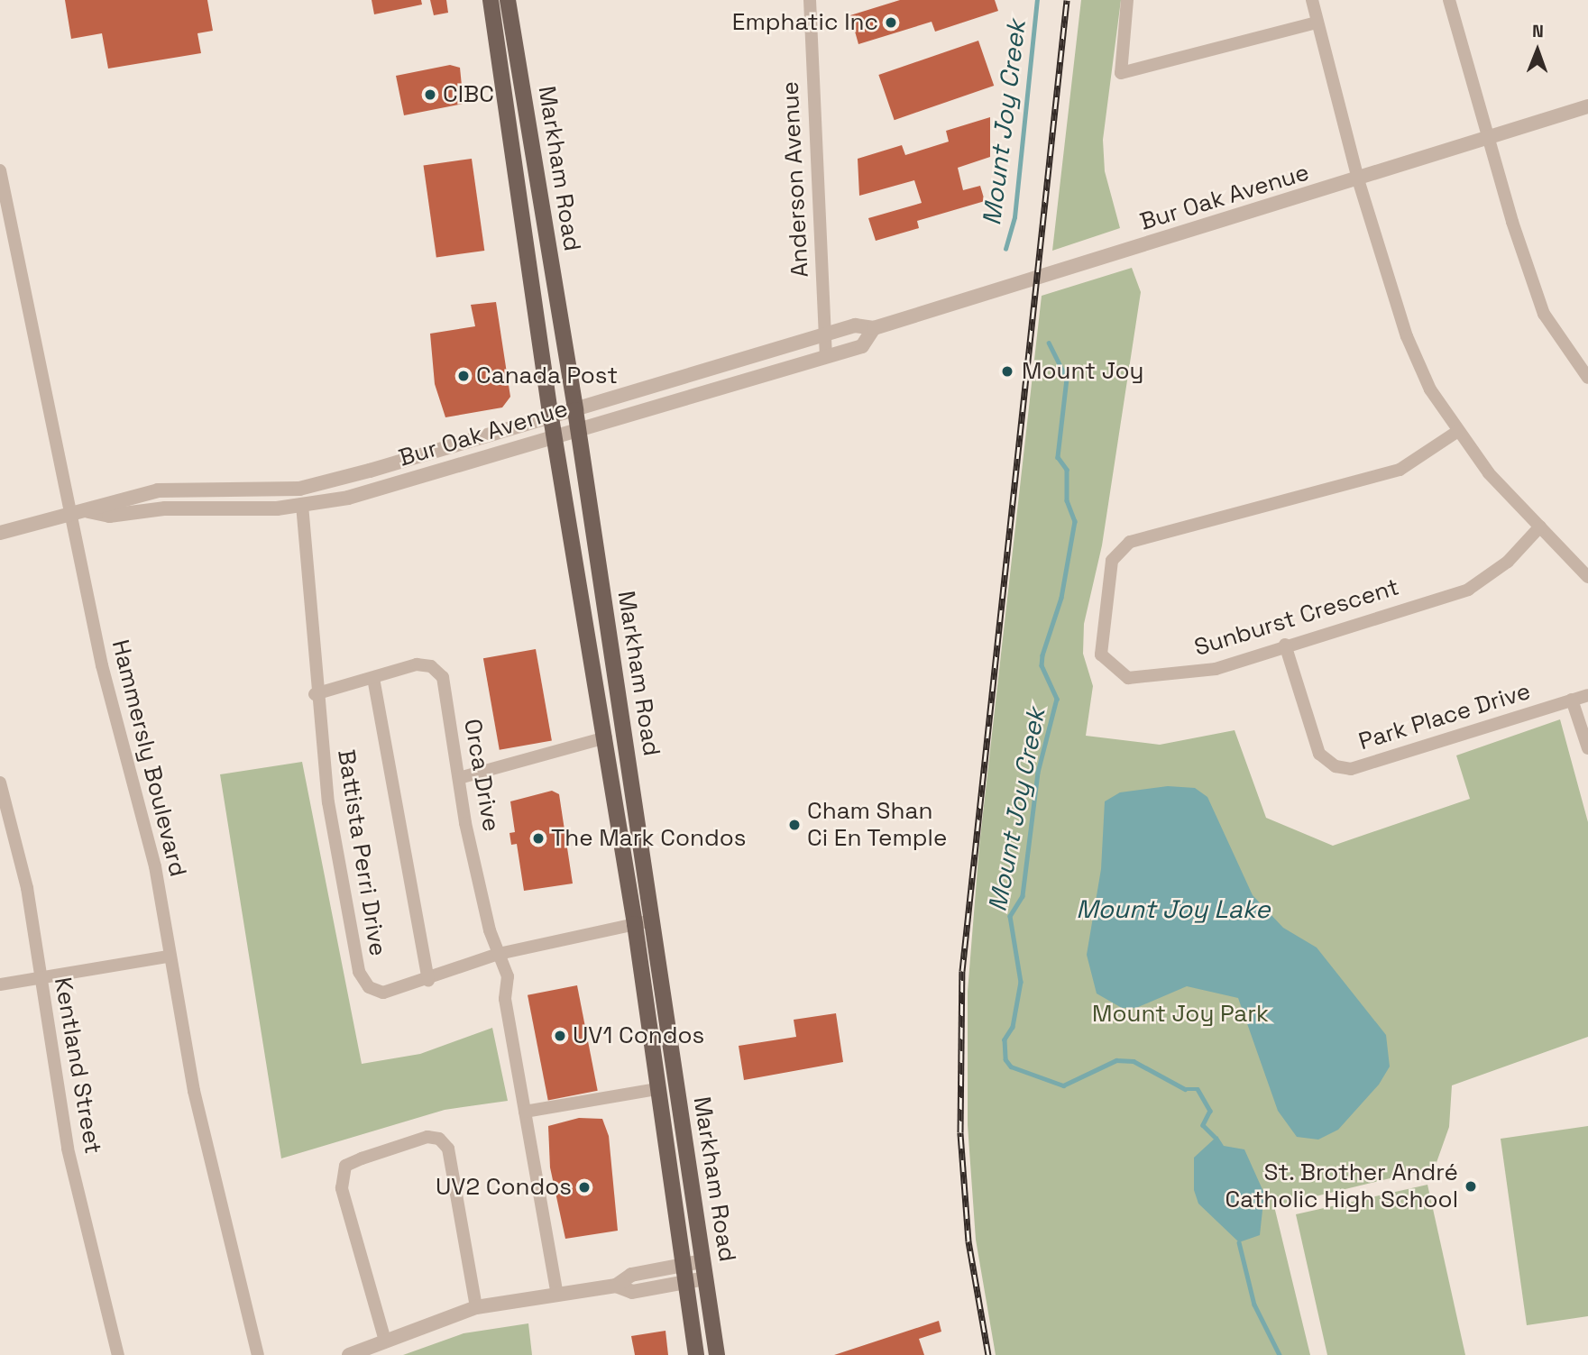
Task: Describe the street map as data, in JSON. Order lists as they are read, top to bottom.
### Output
{
  "streets": {
    "main road": ["Markham Road"],
    "street": [
      "Anderson Avenue",
      "Bur Oak Avenue",
      "Sunburst Crescent",
      "Park Place Drive",
      "Hammersly Boulevard",
      "Orca Drive",
      "Battista Perri Drive",
      "Kentland Street"
    ]
  },
  "crossings": [
    ["Markham Road", "Bur Oak Avenue"],
    ["Markham Road", "Battista Perri Drive"],
    ["Anderson Avenue", "Bur Oak Avenue"],
    ["Bur Oak Avenue", "Hammersly Boulevard"],
    ["Bur Oak Avenue", "Battista Perri Drive"],
    ["Sunburst Crescent", "Park Place Drive"],
    ["Orca Drive", "Battista Perri Drive"]
  ],
  "water": ["Mount Joy Creek", "Mount Joy Lake"],
  "parks": ["Mount Joy Park"],
  "places": [
    "Emphatic Inc",
    "CIBC",
    "Mount Joy",
    "Canada Post",
    "Cham Shan Ci En Temple",
    "The Mark Condos",
    "UV1 Condos",
    "St. Brother André Catholic High School",
    "UV2 Condos"
  ],
  "north": "top"
}
